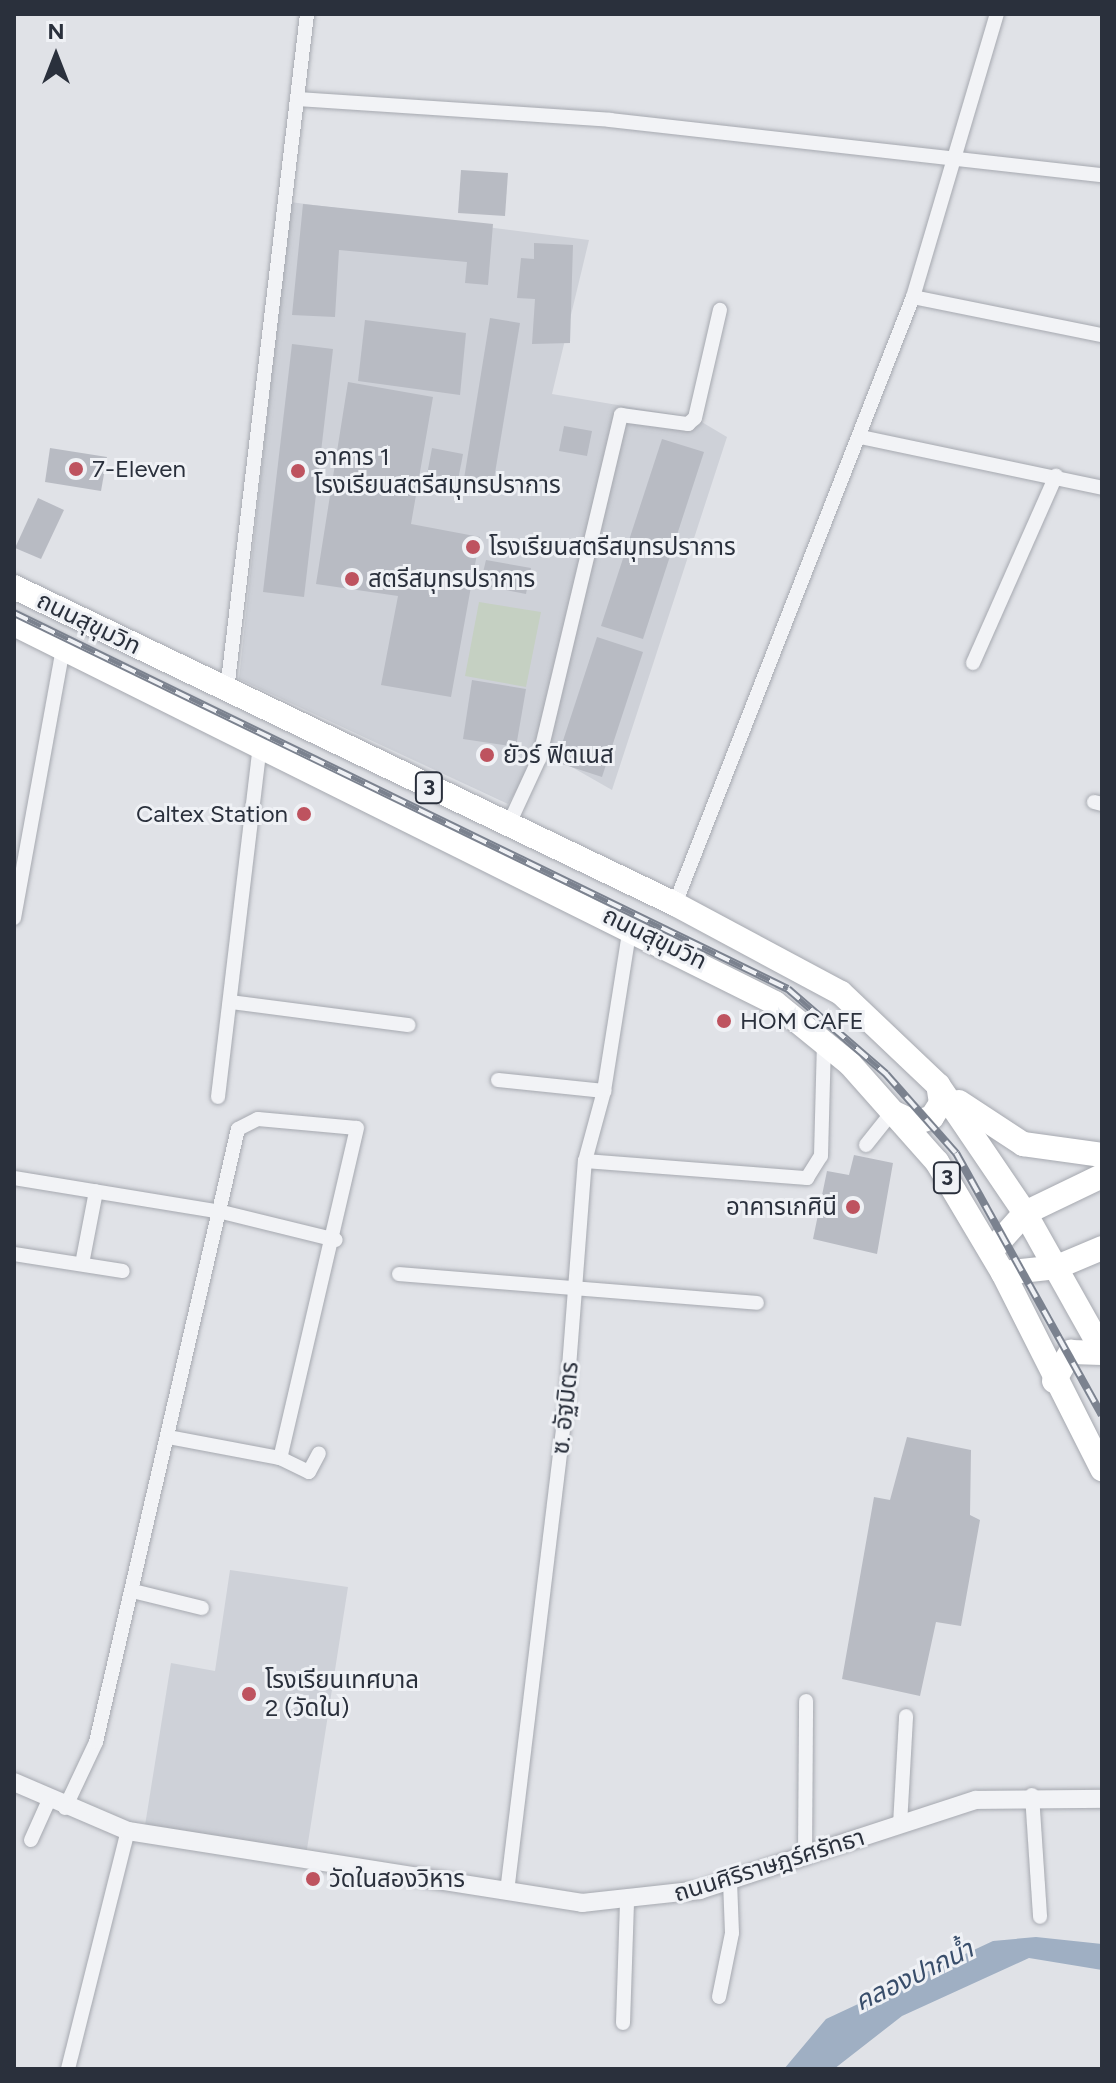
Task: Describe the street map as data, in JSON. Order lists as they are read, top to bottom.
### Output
{
  "streets": {
    "main road": ["ถนนสุขุมวิท", "3"],
    "street": ["ซ. อัฐมิตร", "ถนนศิริราษฎร์ศรัทธา"]
  },
  "crossings": [
    ["ถนนสุขุมวิท", "ซ. อัฐมิตร"],
    ["ซ. อัฐมิตร", "ถนนศิริราษฎร์ศรัทธา"]
  ],
  "water": ["คลองปากน้ำ"],
  "places": [
    "7-Eleven",
    "อาคาร 1 โรงเรียนสตรีสมุทรปราการ",
    "โรงเรียนสตรีสมุทรปราการ",
    "สตรีสมุทรปราการ",
    "ยัวร์ ฟิตเนส",
    "Caltex Station",
    "HOM CAFE",
    "อาคารเกศินี",
    "โรงเรียนเทศบาล 2 (วัดใน)",
    "วัดในสองวิหาร"
  ],
  "north": "top"
}
